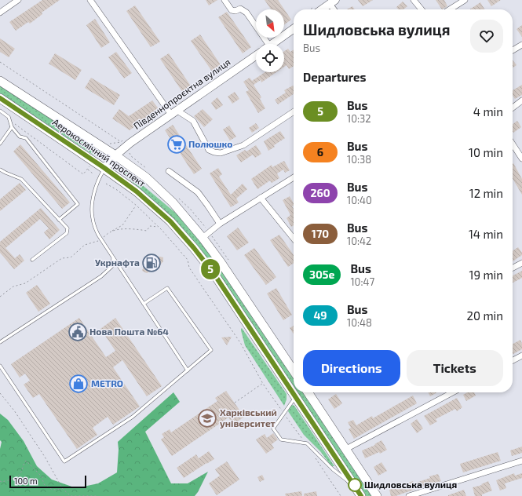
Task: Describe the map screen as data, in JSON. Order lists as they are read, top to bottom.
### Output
{
  "streets": {
    "main road": ["Південнопроєктна вулиця", "Аерокосмічний проспект"]
  },
  "crossings": [
    ["Південнопроєктна вулиця", "Аерокосмічний проспект"]
  ],
  "places": {
    "supermarket": ["Полюшко"],
    "fuel station": ["Укрнафта"],
    "public building": ["Нова Пошта №64"],
    "shop": ["METRO"],
    "school or university": ["Харківський університет"],
    "other": ["Шидловська вулиця"]
  },
  "lines": ["bus line 5"],
  "scale_bar": "100 m",
  "north": "bottom right",
  "page": {
    "on_map": "5",
    "heading": [
      ["Шидловська вулиця", "Bus"],
      "Departures"
    ],
    "list": [
      {
        "mark": "5",
        "name": "Bus",
        "note": "10:32",
        "value": "4 min"
      },
      {
        "mark": "6",
        "name": "Bus",
        "note": "10:38",
        "value": "10 min"
      },
      {
        "mark": "260",
        "name": "Bus",
        "note": "10:40",
        "value": "12 min"
      },
      {
        "mark": "170",
        "name": "Bus",
        "note": "10:42",
        "value": "14 min"
      },
      {
        "mark": "305e",
        "name": "Bus",
        "note": "10:47",
        "value": "19 min"
      },
      {
        "mark": "49",
        "name": "Bus",
        "note": "10:48",
        "value": "20 min"
      }
    ],
    "buttons": ["Directions", "Tickets"],
    "scale": "100 m"
  }
}
